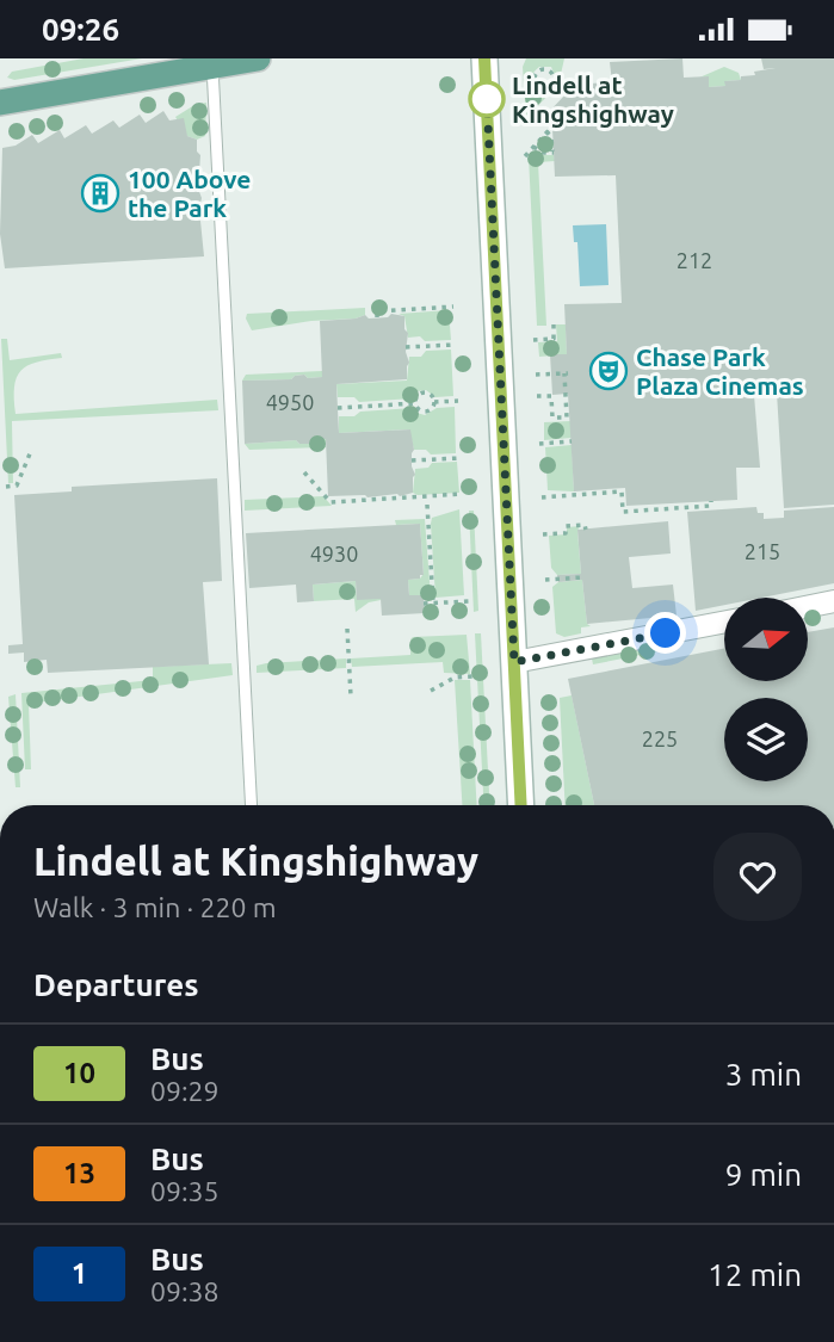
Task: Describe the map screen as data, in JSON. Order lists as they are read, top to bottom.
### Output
{
  "places": {
    "other": ["Lindell at Kingshighway"],
    "building": ["100 Above the Park"],
    "theatre": ["Chase Park Plaza Cinemas"]
  },
  "lines": ["bus line 10"],
  "house_numbers": [
    "212",
    "4950",
    "215",
    "4930",
    "225"
  ],
  "north": "right",
  "page": {
    "status": "09:26",
    "heading": [
      ["Lindell at Kingshighway", "Walk · 3 min · 220 m"],
      "Departures"
    ],
    "list": [
      {
        "mark": "10",
        "name": "Bus",
        "note": "09:29",
        "value": "3 min"
      },
      {
        "mark": "13",
        "name": "Bus",
        "note": "09:35",
        "value": "9 min"
      },
      {
        "mark": "1",
        "name": "Bus",
        "note": "09:38",
        "value": "12 min"
      }
    ]
  }
}
